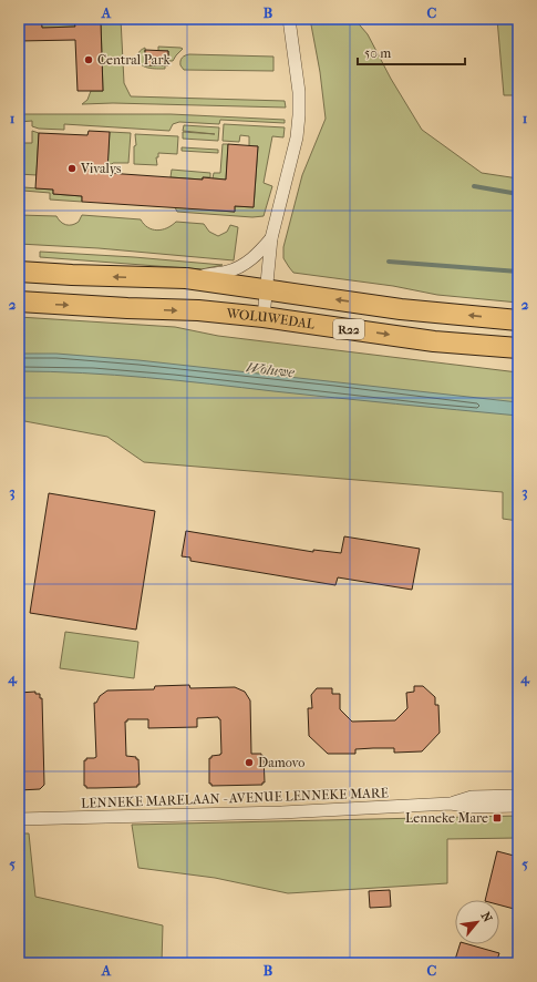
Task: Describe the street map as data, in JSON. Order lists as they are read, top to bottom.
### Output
{
  "streets": {
    "highway": ["WOLUWEDAL", "R22"],
    "street": ["LENNEKE MARELAAN - AVENUE LENNEKE MARE"]
  },
  "crossings": [
    ["WOLUWEDAL", "R22"]
  ],
  "water": ["Woluwe"],
  "places": {
    "other": ["Central Park", "Vivalys", "Damovo"],
    "transit": ["Lenneke Mare"]
  },
  "scale_bar": "50 m",
  "north": "top right",
  "grid": {
    "columns": ["A", "B", "C"],
    "rows": [
      "1",
      "2",
      "3",
      "4",
      "5"
    ]
  }
}
